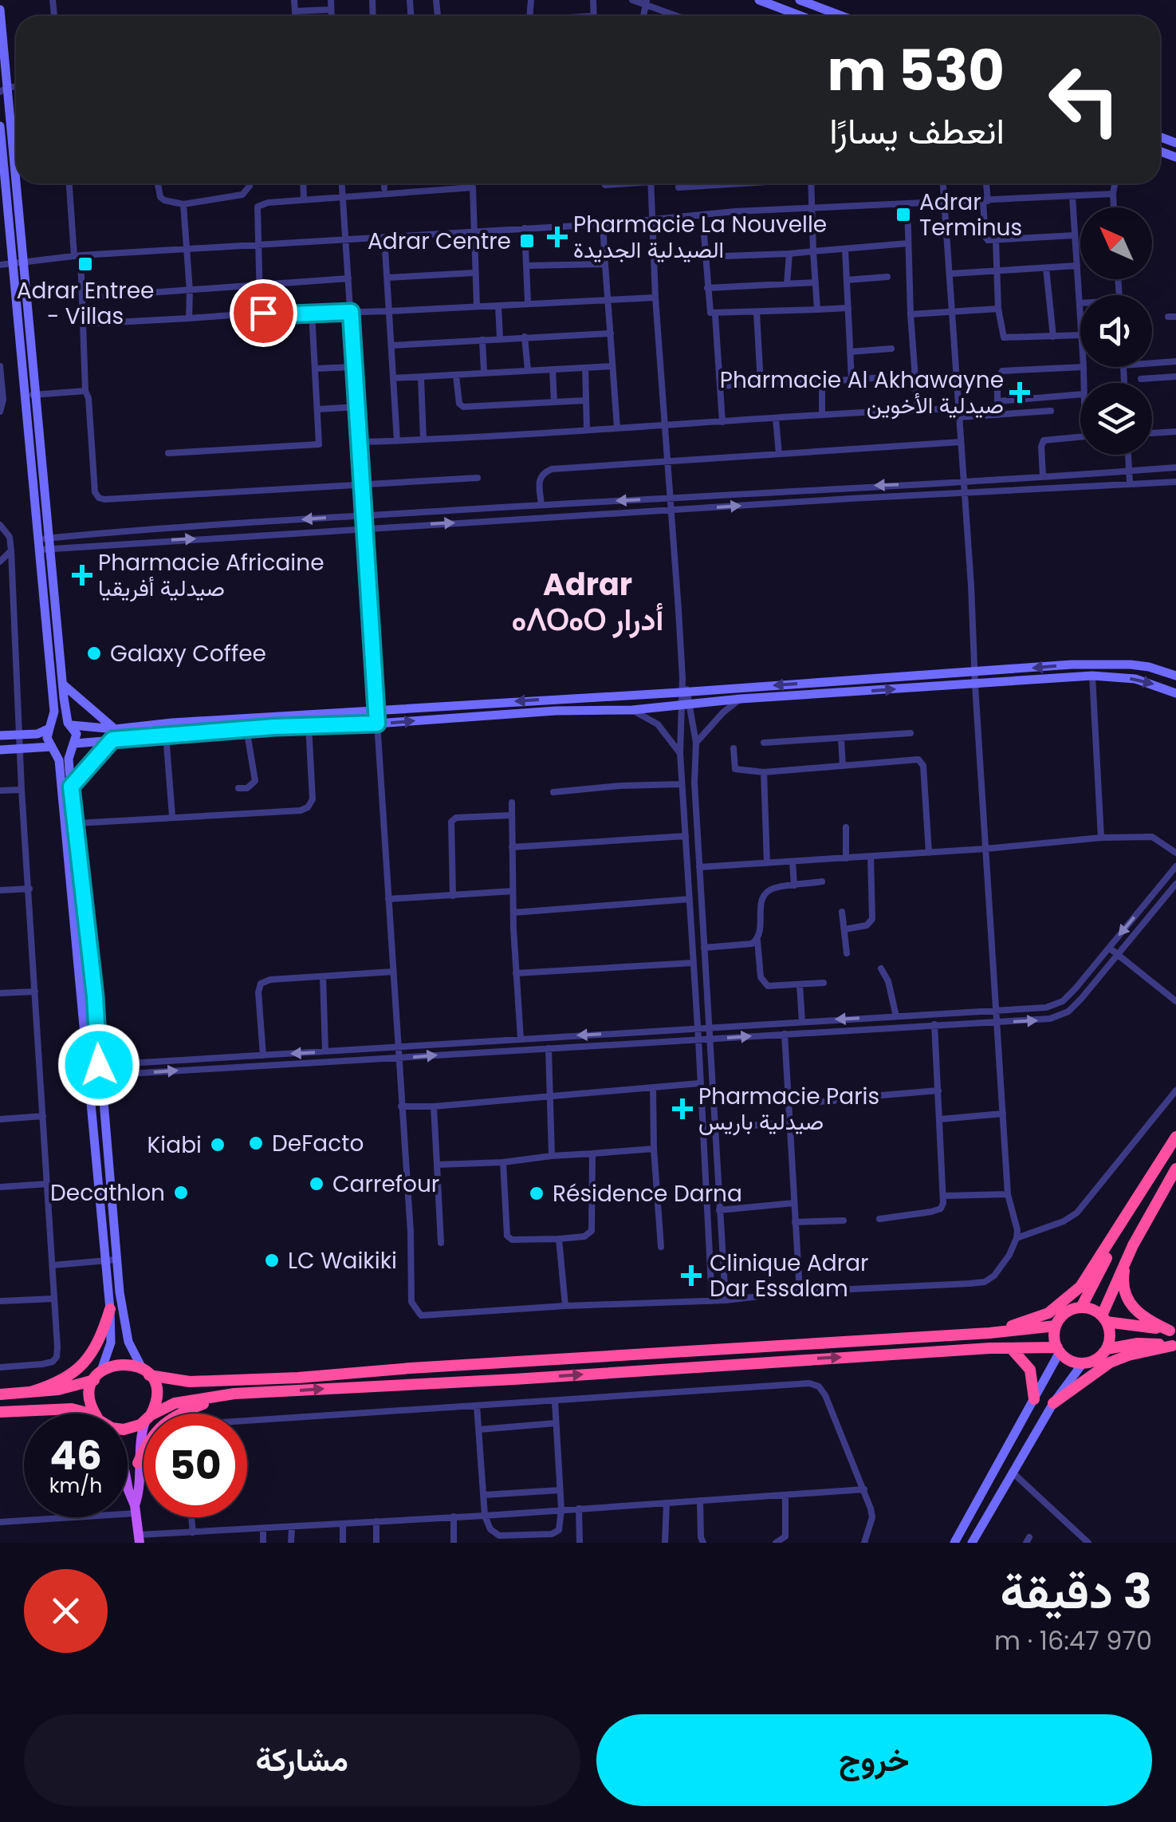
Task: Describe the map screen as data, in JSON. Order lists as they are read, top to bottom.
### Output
{
  "districts": ["Adrar ⴰⴷⵔⴰⵔ أدرار"],
  "places": {
    "transit": ["Adrar Terminus", "Adrar Centre", "Adrar Entree - Villas"],
    "health": [
      "Pharmacie La Nouvelle الصيدلية الجديدة",
      "Pharmacie Al Akhawayne صيدلية الأخوين",
      "Pharmacie Africaine صيدلية أفريقيا",
      "Pharmacie Paris صيدلية باريس",
      "Clinique Adrar Dar Essalam"
    ],
    "other": [
      "Galaxy Coffee",
      "DeFacto",
      "Kiabi",
      "Carrefour",
      "Decathlon",
      "Résidence Darna",
      "LC Waikiki"
    ]
  },
  "north": "top left",
  "page": {
    "turn": ["530 m", "انعطف يسارًا"],
    "speed": "46 km/h",
    "limit": "50",
    "heading": ["3 دقيقة", "970 m · 16:47"],
    "buttons": ["خروج", "مشاركة"]
  }
}
